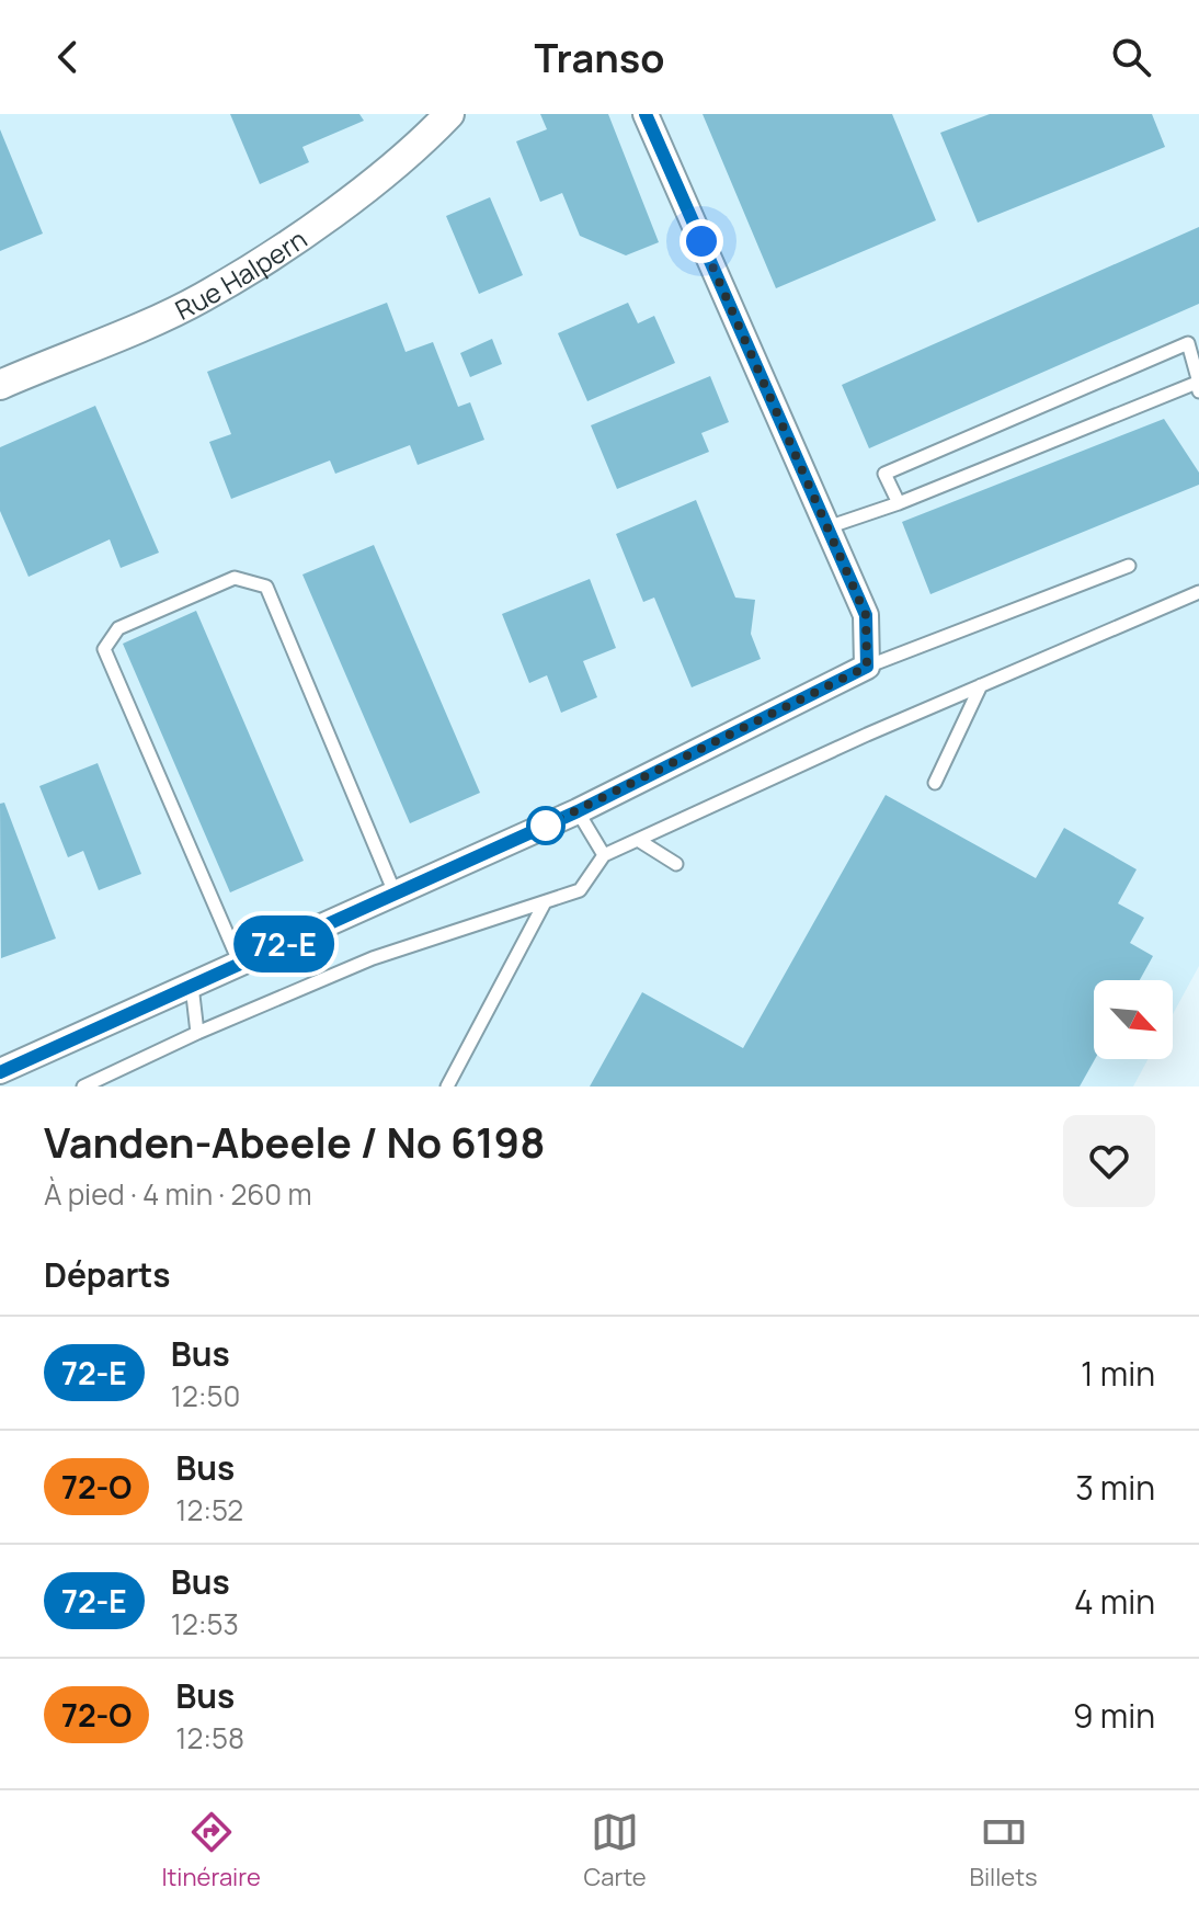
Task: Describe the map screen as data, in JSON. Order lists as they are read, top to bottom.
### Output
{
  "streets": {
    "street": ["Rue Halpern"]
  },
  "lines": ["bus line 72-E"],
  "north": "bottom right",
  "page": {
    "header": "Transo",
    "on_map": "72-E",
    "heading": [
      ["Vanden-Abeele / No 6198", "À pied · 4 min · 260 m"],
      "Départs"
    ],
    "list": [
      {
        "mark": "72-E",
        "name": "Bus",
        "note": "12:50",
        "value": "1 min"
      },
      {
        "mark": "72-O",
        "name": "Bus",
        "note": "12:52",
        "value": "3 min"
      },
      {
        "mark": "72-E",
        "name": "Bus",
        "note": "12:53",
        "value": "4 min"
      },
      {
        "mark": "72-O",
        "name": "Bus",
        "note": "12:58",
        "value": "9 min"
      }
    ],
    "tabs": ["Itinéraire", "Carte", "Billets"]
  }
}
